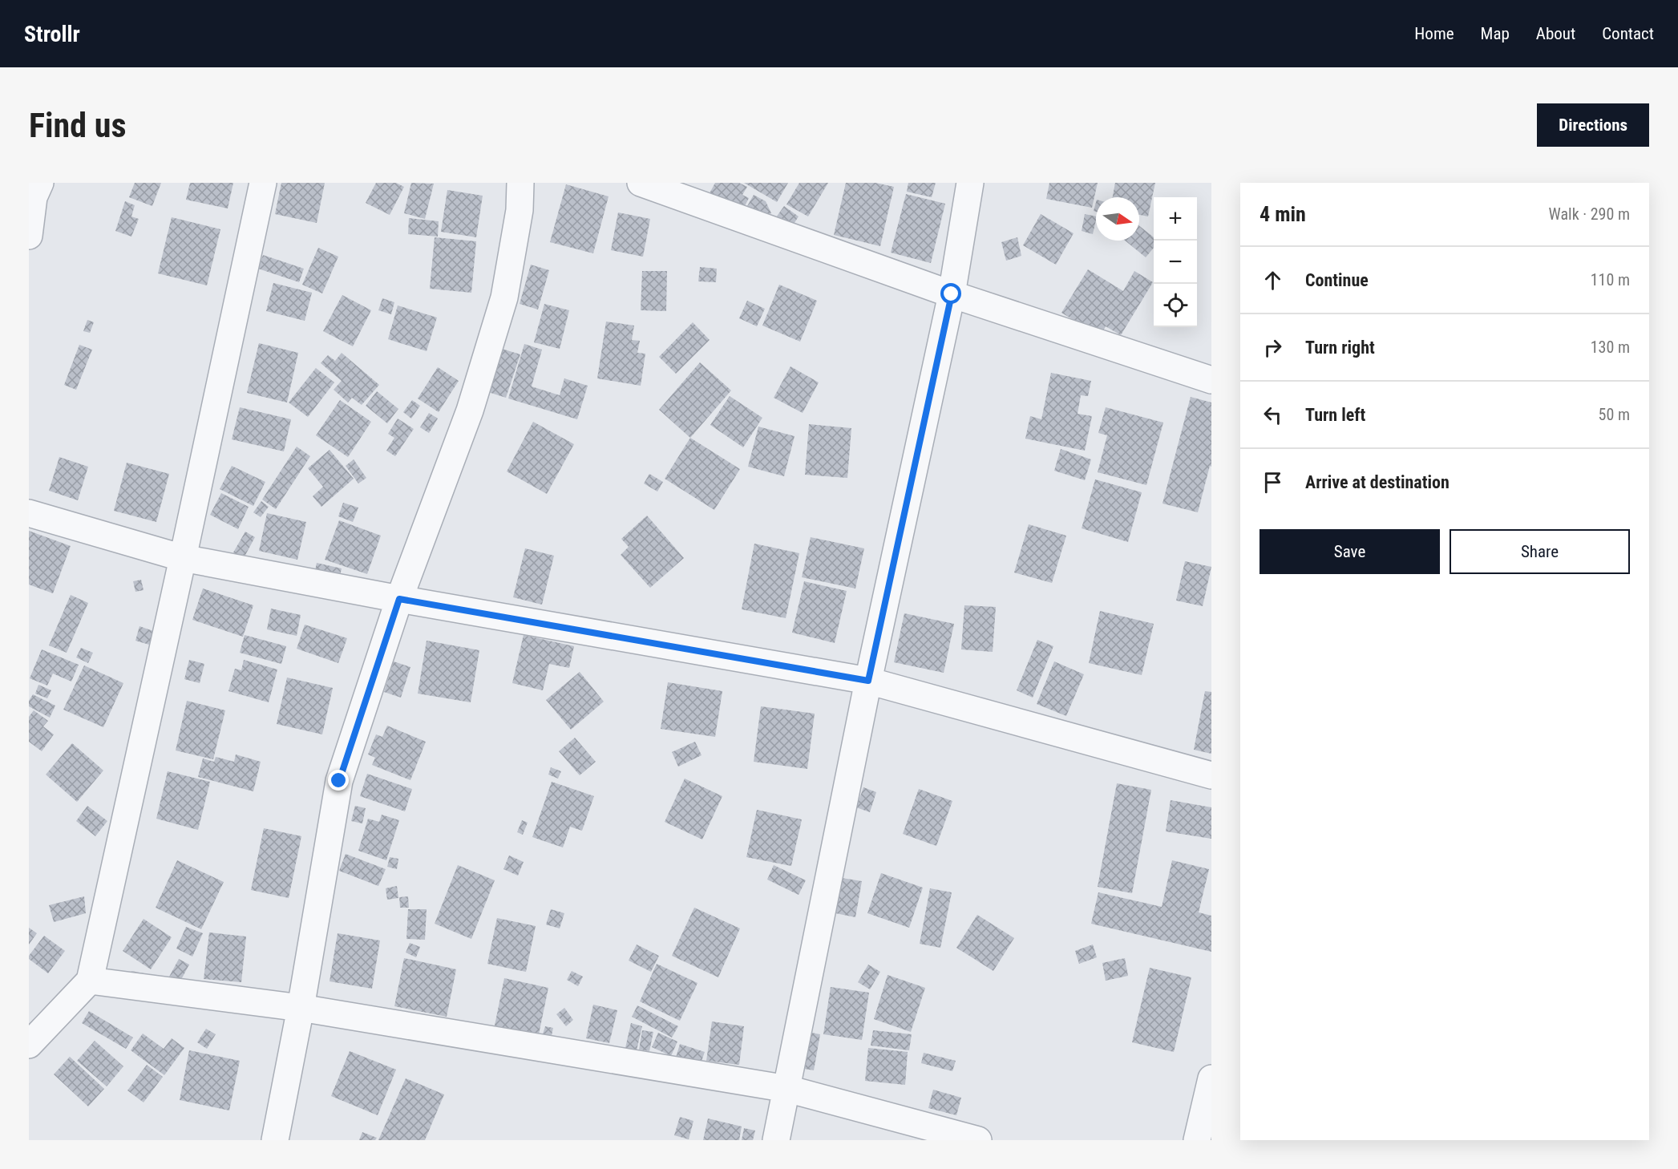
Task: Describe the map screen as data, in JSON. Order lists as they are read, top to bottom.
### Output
{
  "north": "right",
  "page": {
    "header": "Strollr",
    "nav": [
      "Home",
      "Map",
      "About",
      "Contact"
    ],
    "buttons": [
      "Directions",
      ["Save", "Share"]
    ],
    "title": "Find us",
    "heading": ["4 min", "Walk · 290 m"],
    "map_buttons": ["+", "−"],
    "list": [
      ["Continue", "110 m"],
      ["Turn right", "130 m"],
      ["Turn left", "50 m"],
      "Arrive at destination"
    ]
  }
}
